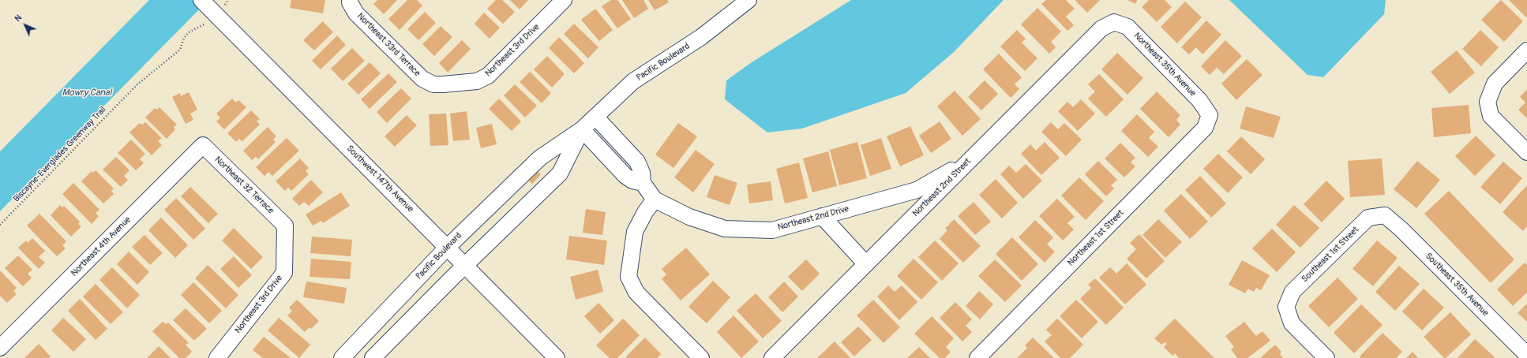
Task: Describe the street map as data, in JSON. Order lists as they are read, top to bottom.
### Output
{
  "streets": {
    "street": [
      "Northeast 33rd Terrace",
      "Northeast 3rd Drive",
      "Pacific Boulevard",
      "Northeast 35th Avenue",
      "Southwest 147th Avenue",
      "Northeast 32 Terrace",
      "Northeast 2nd Street",
      "Northeast 2nd Drive",
      "Northeast 1st Street",
      "Northeast 4th Avenue",
      "Southeast 1st Street",
      "Southeast 35th Avenue"
    ],
    "path": ["Biscayne-Everglades Greenway Trail"]
  },
  "crossings": [
    ["Northeast 33rd Terrace", "Northeast 3rd Drive"],
    ["Northeast 3rd Drive", "Northeast 32 Terrace"],
    ["Pacific Boulevard", "Southwest 147th Avenue"],
    ["Pacific Boulevard", "Northeast 2nd Drive"],
    ["Northeast 35th Avenue", "Northeast 2nd Street"],
    ["Northeast 35th Avenue", "Northeast 1st Street"],
    ["Biscayne-Everglades Greenway Trail", "Southwest 147th Avenue"],
    ["Northeast 32 Terrace", "Northeast 4th Avenue"],
    ["Northeast 2nd Street", "Northeast 2nd Drive"],
    ["Southeast 1st Street", "Southeast 35th Avenue"]
  ],
  "water": ["Mowry Canal"],
  "north": "top left"
}
